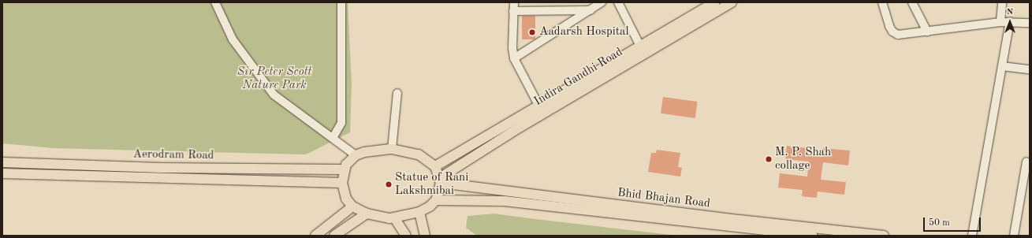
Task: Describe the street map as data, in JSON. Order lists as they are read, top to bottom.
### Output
{
  "streets": {
    "main road": ["Indira Gandhi Road", "Aerodram Road", "Bhid Bhajan Road"]
  },
  "crossings": [
    ["Indira Gandhi Road", "Aerodram Road"],
    ["Indira Gandhi Road", "Bhid Bhajan Road"],
    ["Aerodram Road", "Bhid Bhajan Road"]
  ],
  "parks": ["Sir Peter Scott Nature Park"],
  "places": ["Aadarsh Hospital", "M. P. Shah collage", "Statue of Rani Lakshmibai"],
  "scale_bar": "50 m",
  "north": "top"
}
